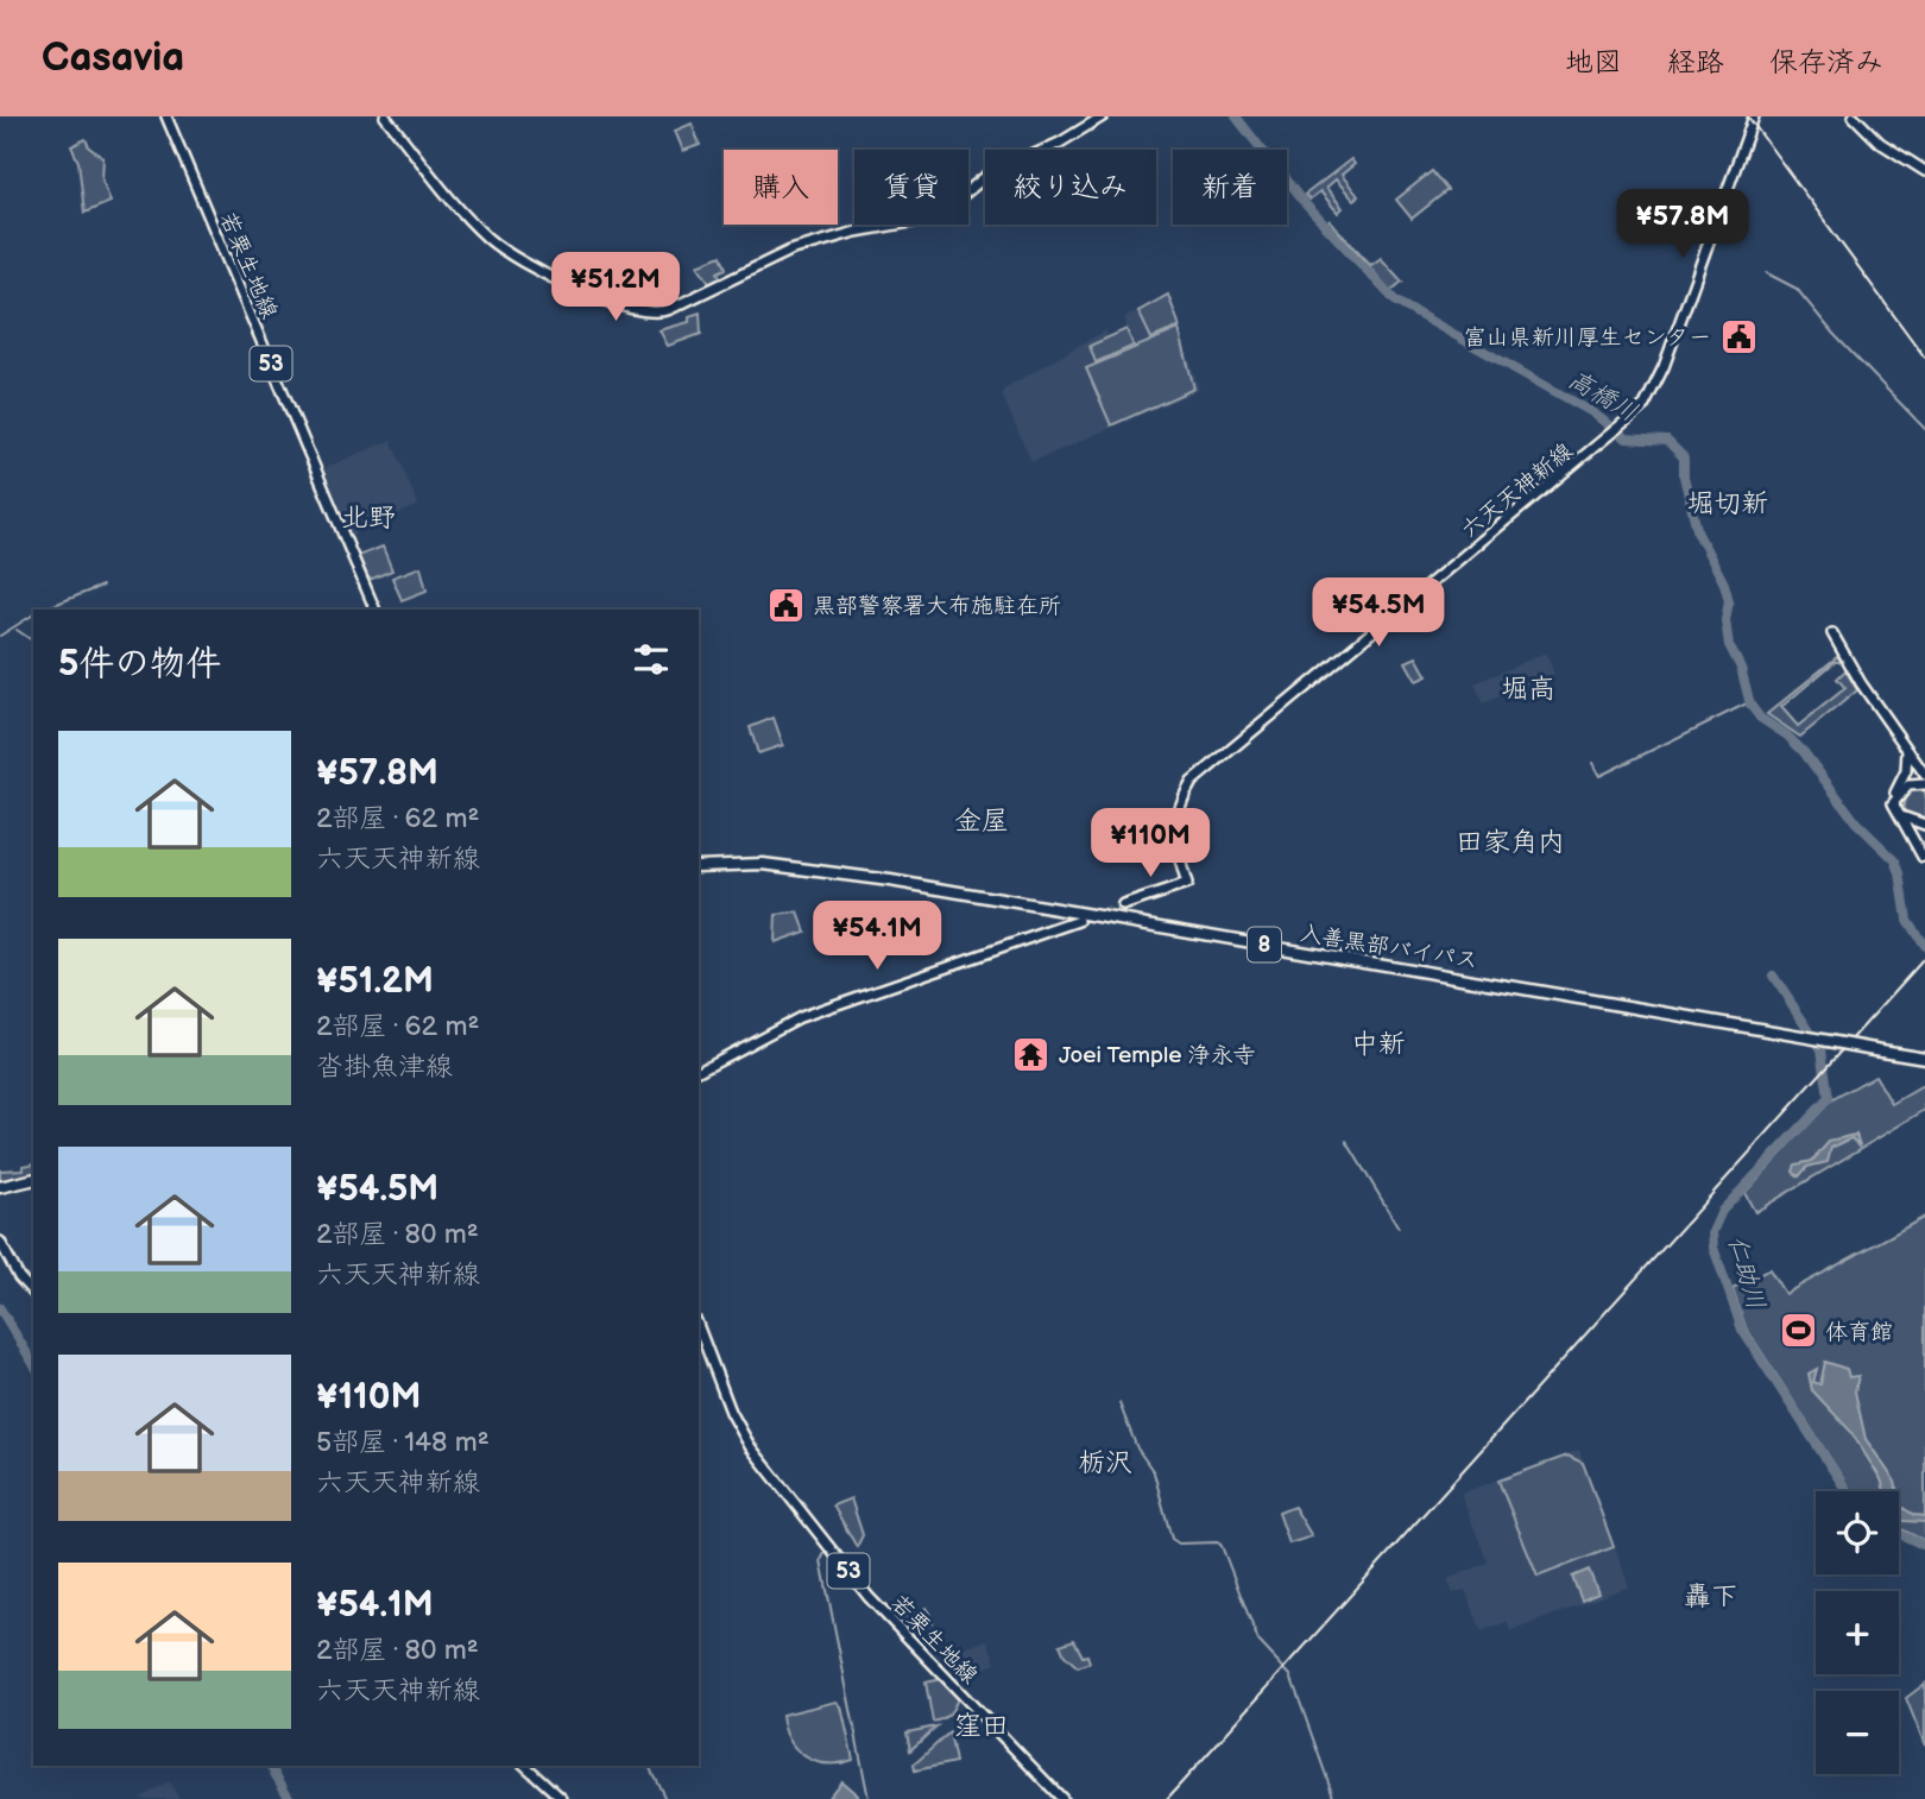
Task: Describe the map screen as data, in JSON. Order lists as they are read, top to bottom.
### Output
{
  "streets": {
    "highway": ["8", "入善黒部バイパス"],
    "main road": ["若栗生地線", "53", "六天天神新線"]
  },
  "districts": [
    "堀切新",
    "北野",
    "堀高",
    "金屋",
    "田家角内",
    "中新",
    "栃沢",
    "轟下",
    "窪田"
  ],
  "water": ["高橋川", "仁助川"],
  "places": {
    "public building": ["富山県新川厚生センター", "黒部警察署大布施駐在所"],
    "temple": ["Joei Temple 浄永寺"],
    "sports": ["体育館"]
  },
  "page": {
    "header": "Casavia",
    "nav": ["地図", "経路", "保存済み"],
    "chip": [
      "購入",
      "賃貸",
      "絞り込み",
      "新着"
    ],
    "price": [
      "¥57.8M",
      "¥51.2M",
      "¥54.5M",
      "¥110M",
      "¥54.1M"
    ],
    "heading": "5件の物件",
    "list": [
      {
        "name": "¥57.8M",
        "note": "2部屋 · 62 m² · 六天天神新線"
      },
      {
        "name": "¥51.2M",
        "note": "2部屋 · 62 m² · 沓掛魚津線"
      },
      {
        "name": "¥54.5M",
        "note": "2部屋 · 80 m² · 六天天神新線"
      },
      {
        "name": "¥110M",
        "note": "5部屋 · 148 m² · 六天天神新線"
      },
      {
        "name": "¥54.1M",
        "note": "2部屋 · 80 m² · 六天天神新線"
      }
    ],
    "map_buttons": ["+", "−"]
  }
}
